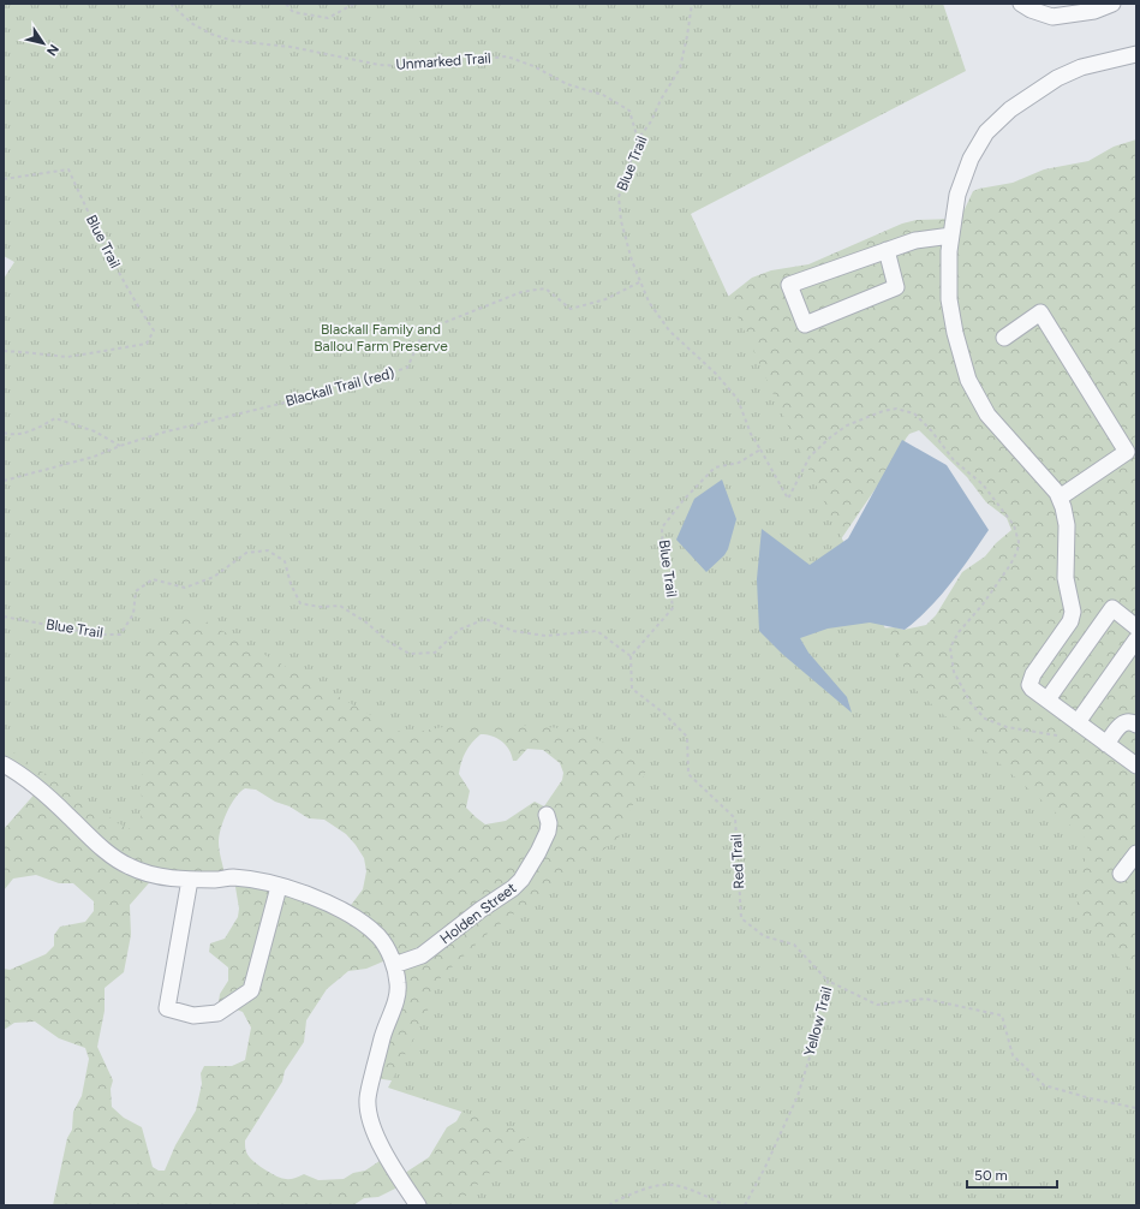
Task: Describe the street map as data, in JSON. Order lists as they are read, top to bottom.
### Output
{
  "streets": {
    "street": ["Holden Street"],
    "path": [
      "Unmarked Trail",
      "Blue Trail",
      "Blackall Trail (red)",
      "Red Trail",
      "Yellow Trail"
    ]
  },
  "crossings": [
    ["Unmarked Trail", "Blue Trail"],
    ["Blue Trail", "Blackall Trail (red)"],
    ["Blue Trail", "Red Trail"],
    ["Red Trail", "Yellow Trail"]
  ],
  "parks": ["Blackall Family and Ballou Farm Preserve"],
  "scale_bar": "50 m",
  "north": "bottom right"
}
